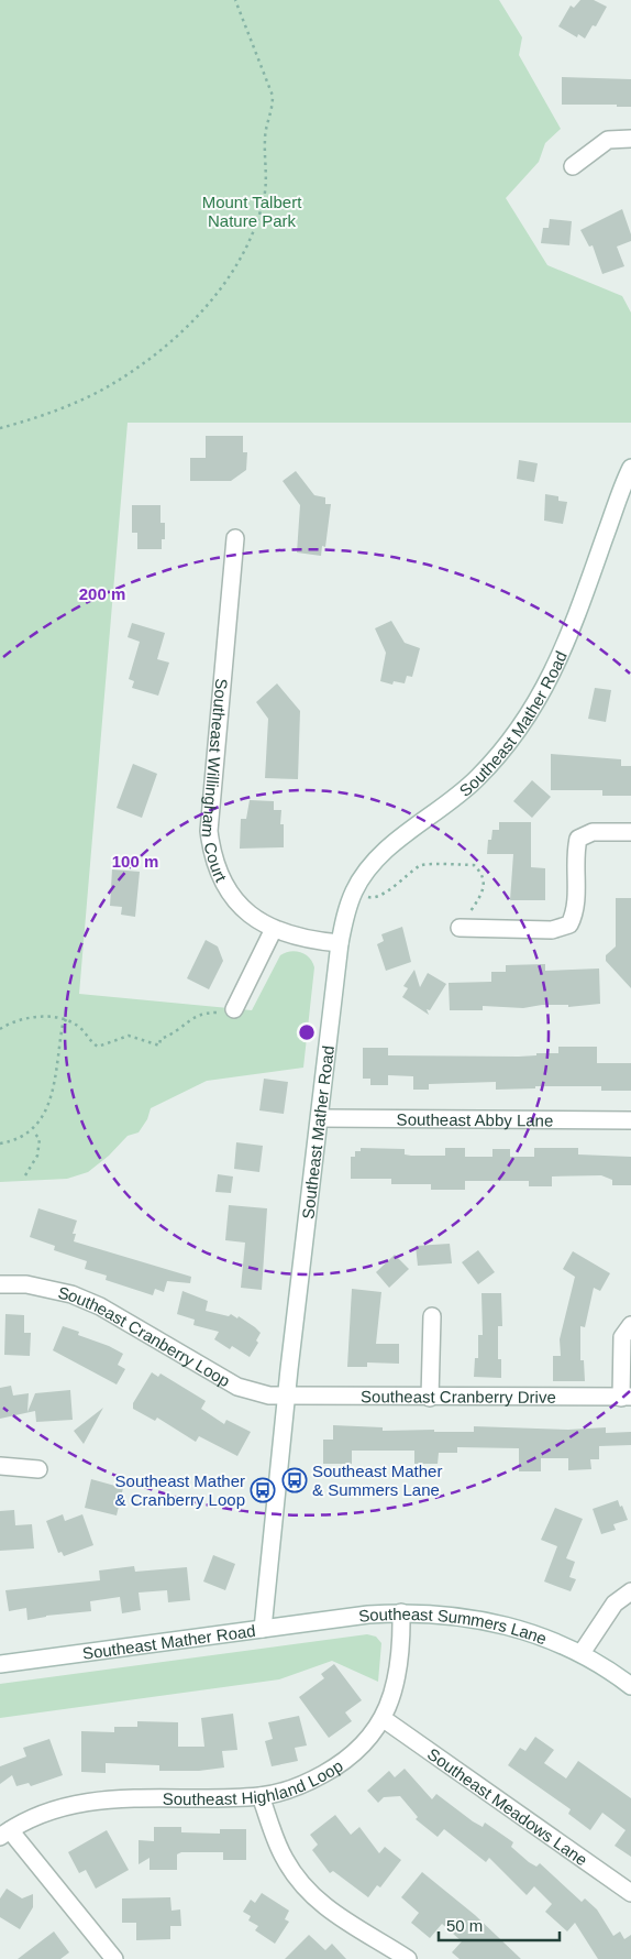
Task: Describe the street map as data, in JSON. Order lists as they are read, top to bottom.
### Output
{
  "streets": {
    "street": [
      "Southeast Mather Road",
      "Southeast Willingham Court",
      "Southeast Abby Lane",
      "Southeast Cranberry Loop",
      "Southeast Cranberry Drive",
      "Southeast Summers Lane",
      "Southeast Highland Loop",
      "Southeast Meadows Lane"
    ]
  },
  "crossings": [
    ["Southeast Mather Road", "Southeast Willingham Court"],
    ["Southeast Mather Road", "Southeast Abby Lane"],
    ["Southeast Mather Road", "Southeast Cranberry Loop"],
    ["Southeast Mather Road", "Southeast Cranberry Drive"],
    ["Southeast Mather Road", "Southeast Summers Lane"],
    ["Southeast Cranberry Loop", "Southeast Cranberry Drive"],
    ["Southeast Summers Lane", "Southeast Highland Loop"],
    ["Southeast Highland Loop", "Southeast Meadows Lane"]
  ],
  "parks": ["Mount Talbert Nature Park"],
  "places": {
    "bus stop": ["Southeast Mather & Summers Lane", "Southeast Mather & Cranberry Loop"]
  },
  "scale_bar": "50 m",
  "rings": ["200 m", "100 m"]
}
